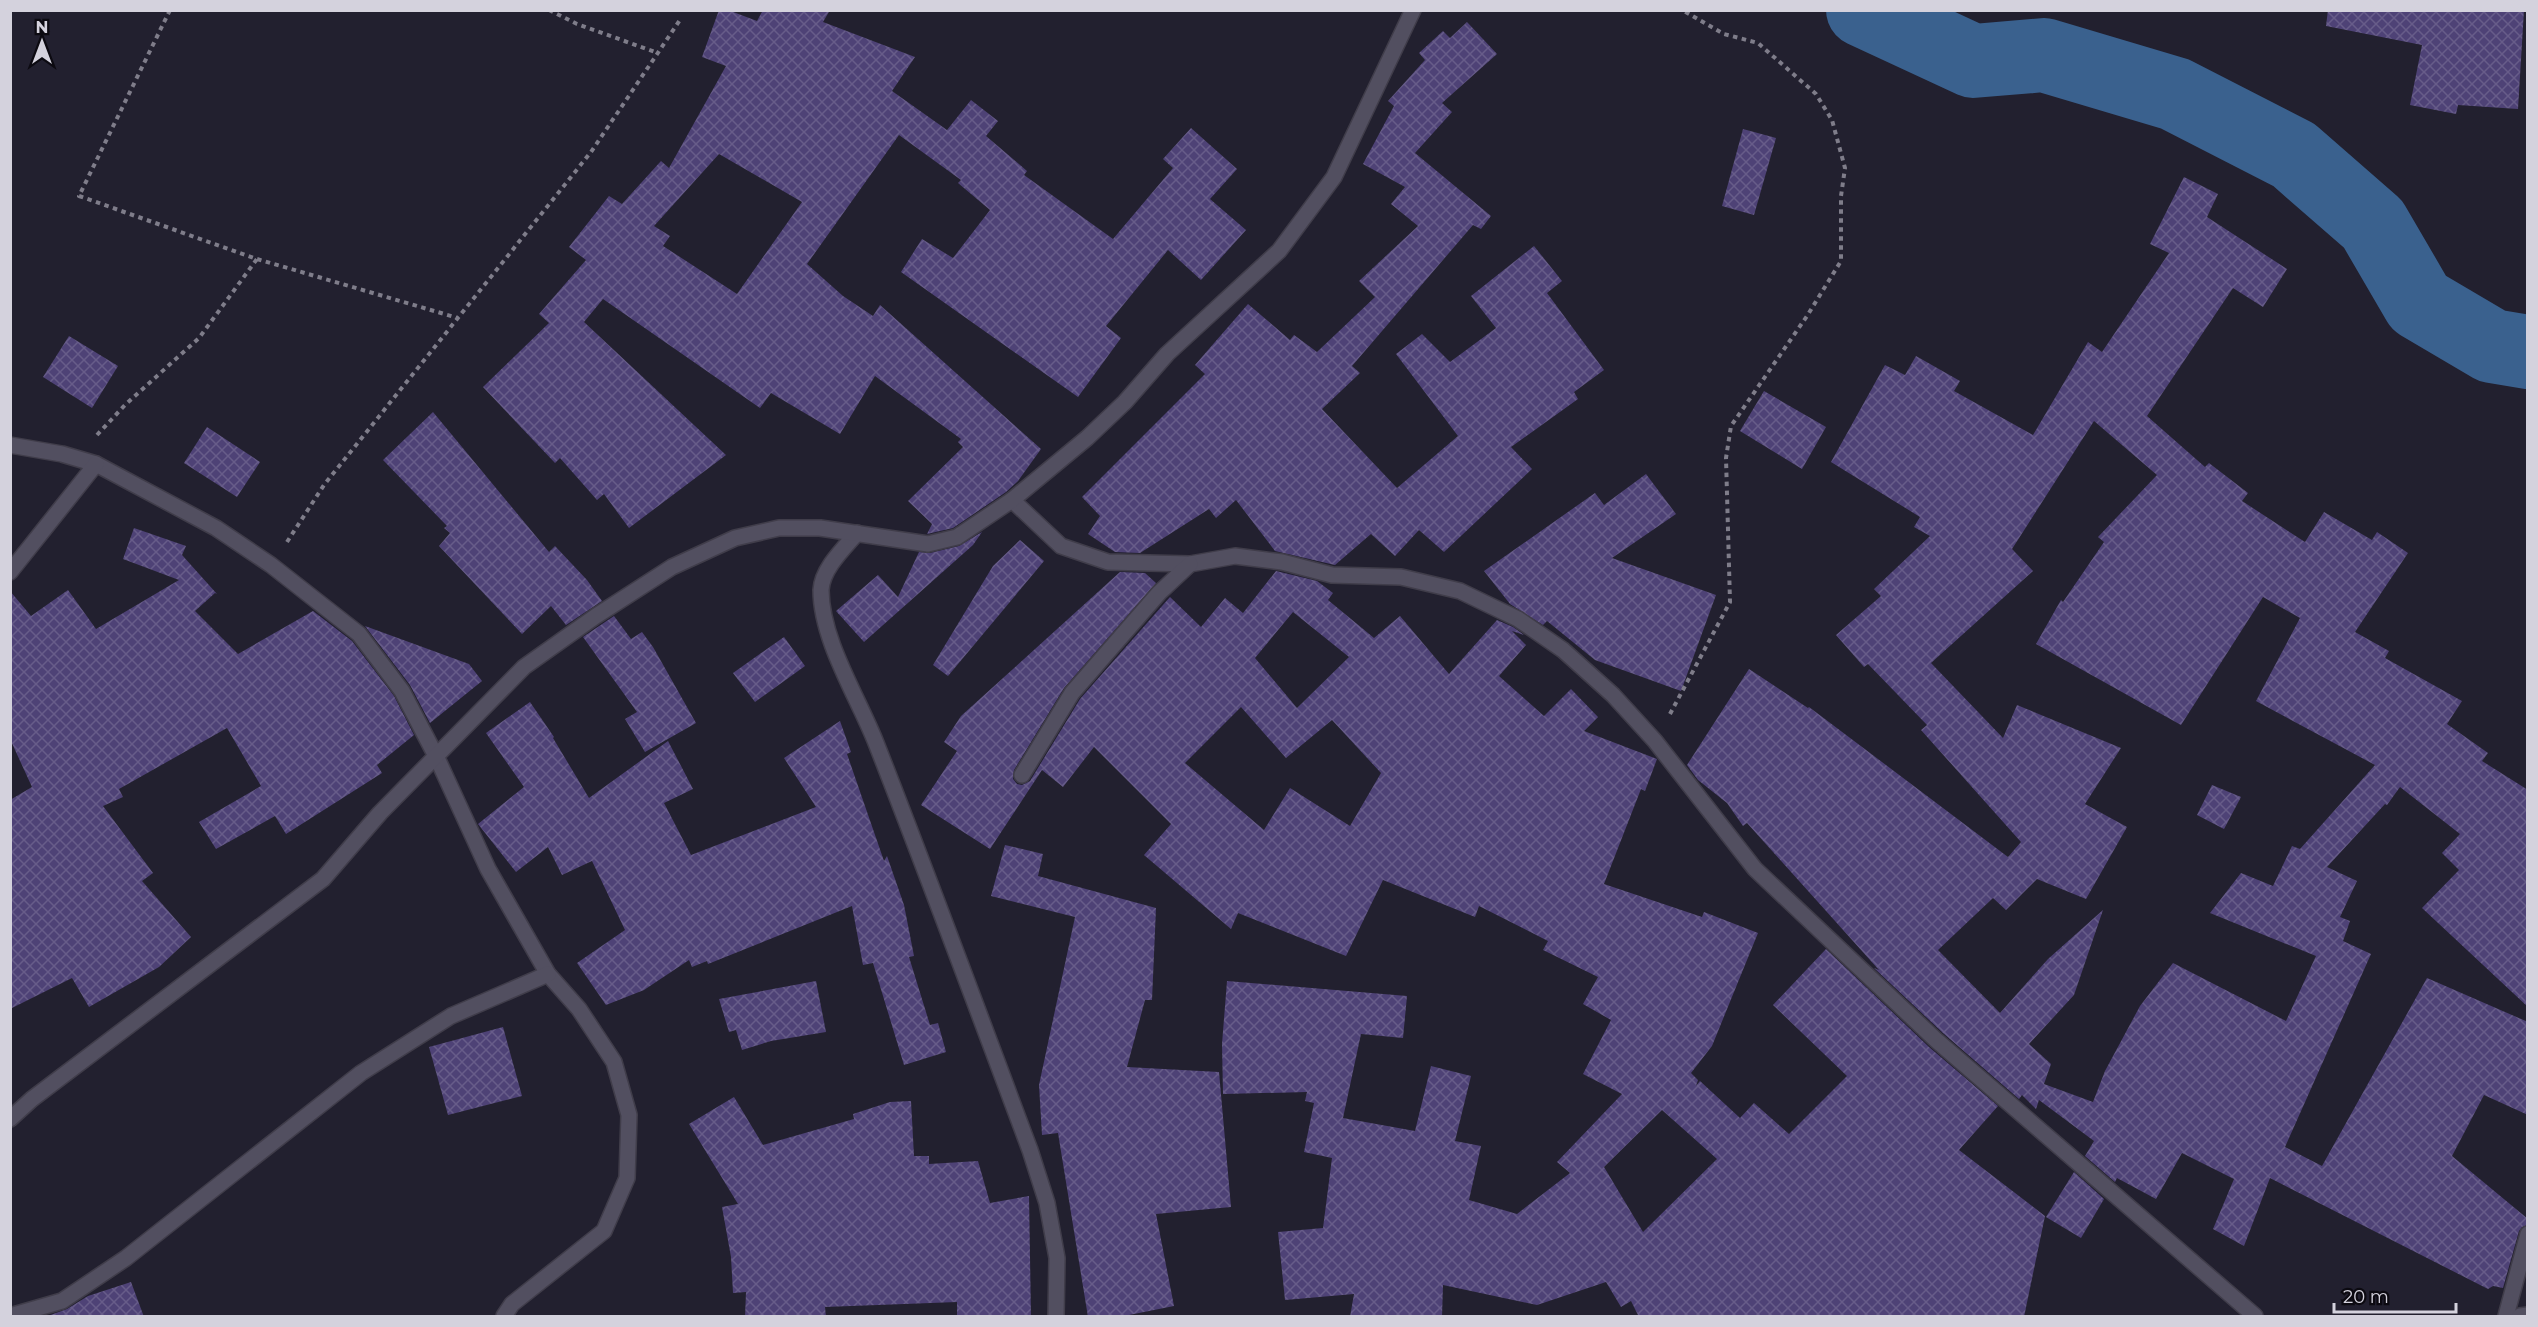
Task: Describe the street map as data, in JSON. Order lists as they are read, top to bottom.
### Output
{
  "scale_bar": "20 m",
  "north": "top"
}
